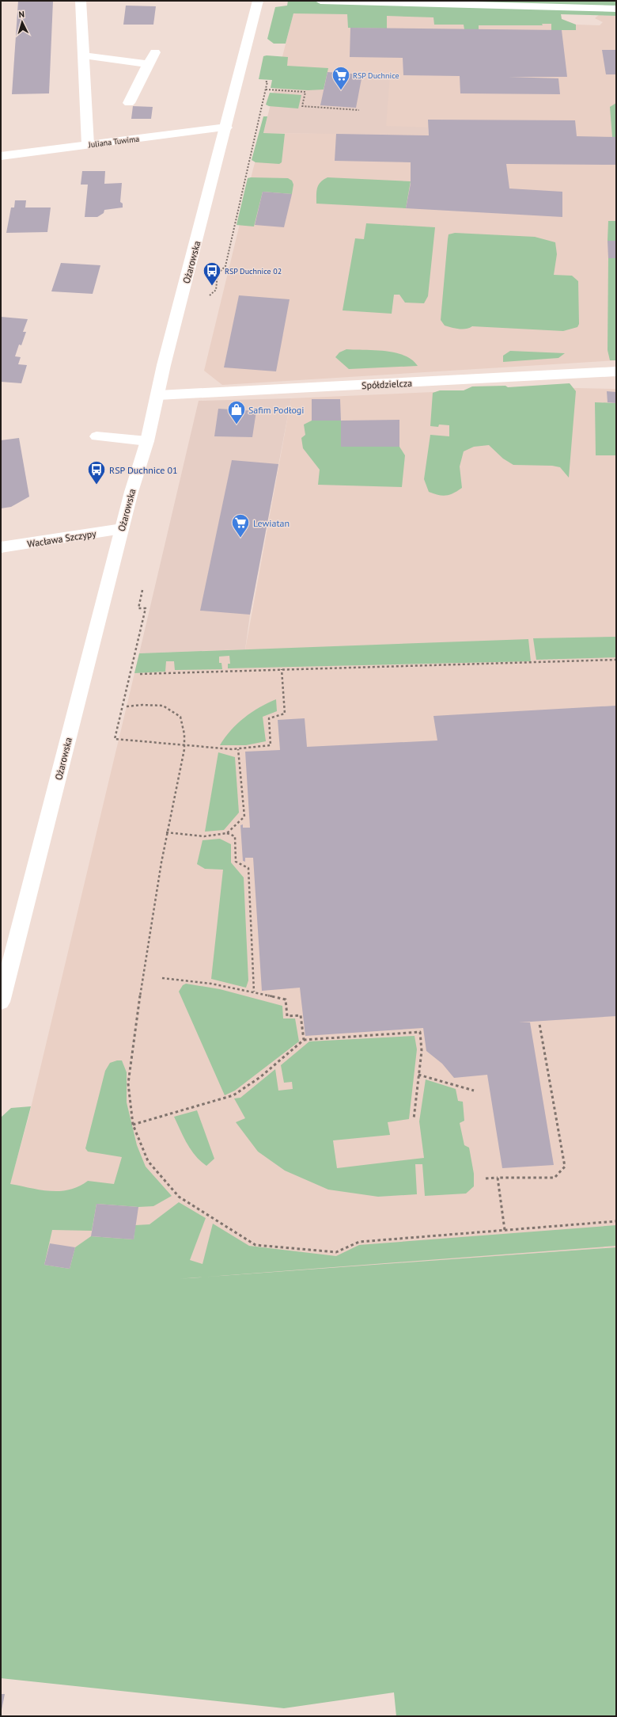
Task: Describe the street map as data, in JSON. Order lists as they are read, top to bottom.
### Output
{
  "streets": {
    "main road": [
      "Juliana Tuwima",
      "Ożarowska",
      "Spółdzielcza",
      "Wacława Szczypy"
    ]
  },
  "crossings": [
    ["Juliana Tuwima", "Ożarowska"],
    ["Ożarowska", "Spółdzielcza"],
    ["Ożarowska", "Wacława Szczypy"]
  ],
  "places": {
    "supermarket": ["RSP Duchnice", "Lewiatan"],
    "bus stop": ["RSP Duchnice 02", "RSP Duchnice 01"],
    "shop": ["Safim Podłogi"]
  },
  "north": "top"
}
